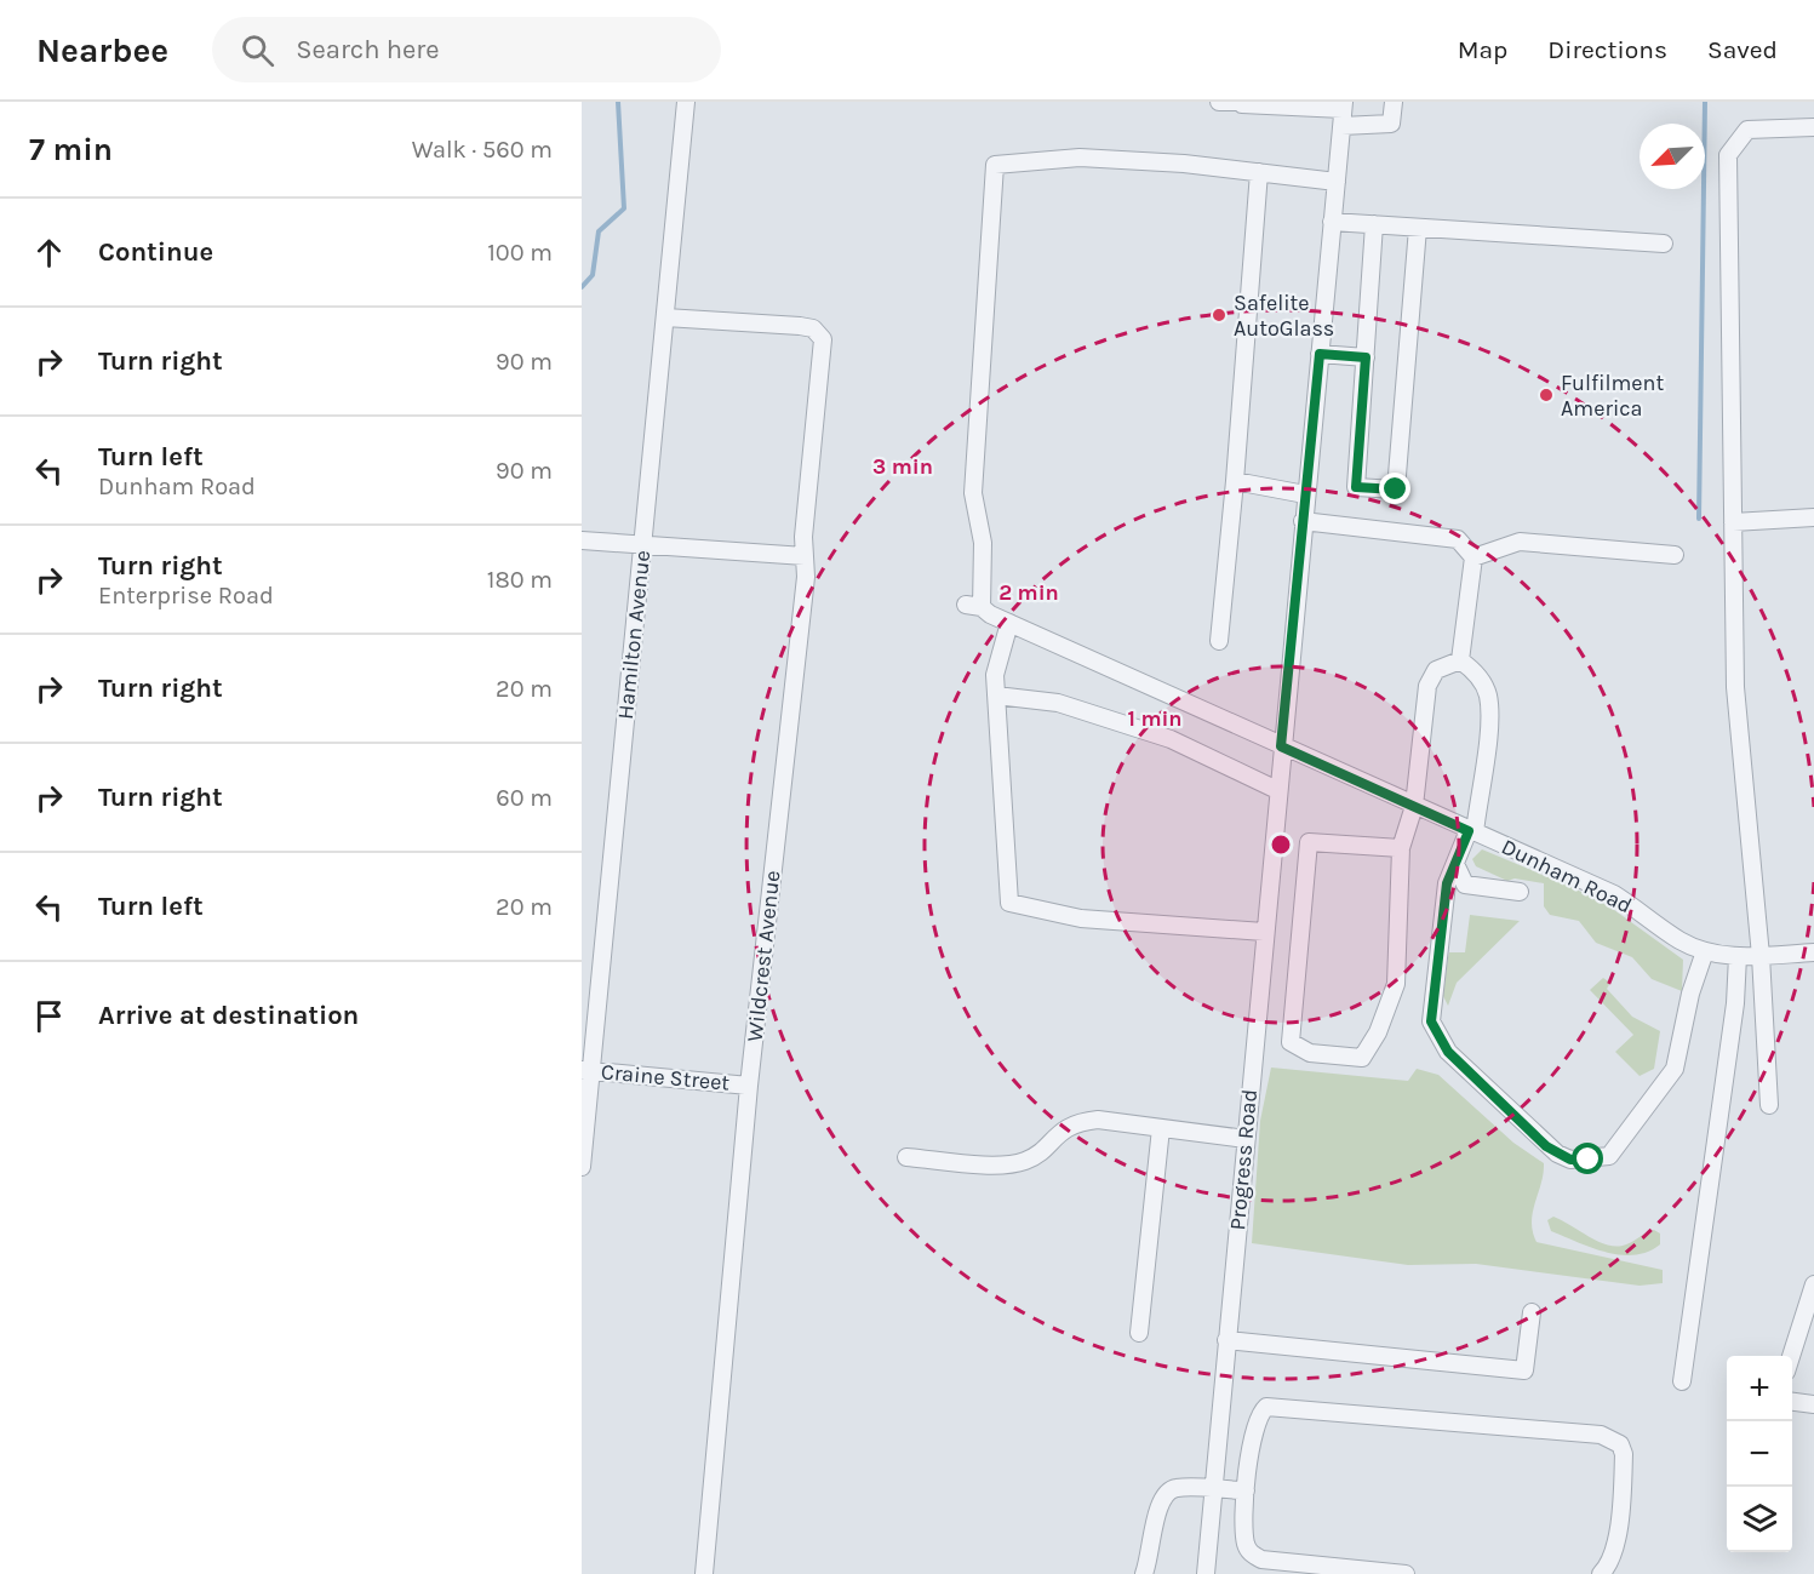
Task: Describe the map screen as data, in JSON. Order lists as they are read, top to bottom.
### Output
{
  "streets": {
    "street": [
      "Hamilton Avenue",
      "Dunham Road",
      "Wildcrest Avenue",
      "Craine Street",
      "Progress Road"
    ]
  },
  "crossings": [
    ["Hamilton Avenue", "Wildcrest Avenue"],
    ["Hamilton Avenue", "Craine Street"],
    ["Dunham Road", "Progress Road"],
    ["Wildcrest Avenue", "Craine Street"]
  ],
  "places": ["Safelite AutoGlass", "Fulfilment America"],
  "north": "bottom left",
  "page": {
    "header": "Nearbee",
    "search": "Search here",
    "nav": ["Map", "Directions", "Saved"],
    "heading": ["7 min", "Walk · 560 m"],
    "list": [
      ["Continue", "100 m"],
      ["Turn right", "90 m"],
      ["Turn left", "Dunham Road", "90 m"],
      ["Turn right", "Enterprise Road", "180 m"],
      ["Turn right", "20 m"],
      ["Turn right", "60 m"],
      ["Turn left", "20 m"],
      "Arrive at destination"
    ],
    "map_buttons": ["+", "−"]
  },
  "rings": ["3 min", "2 min", "1 min"]
}
